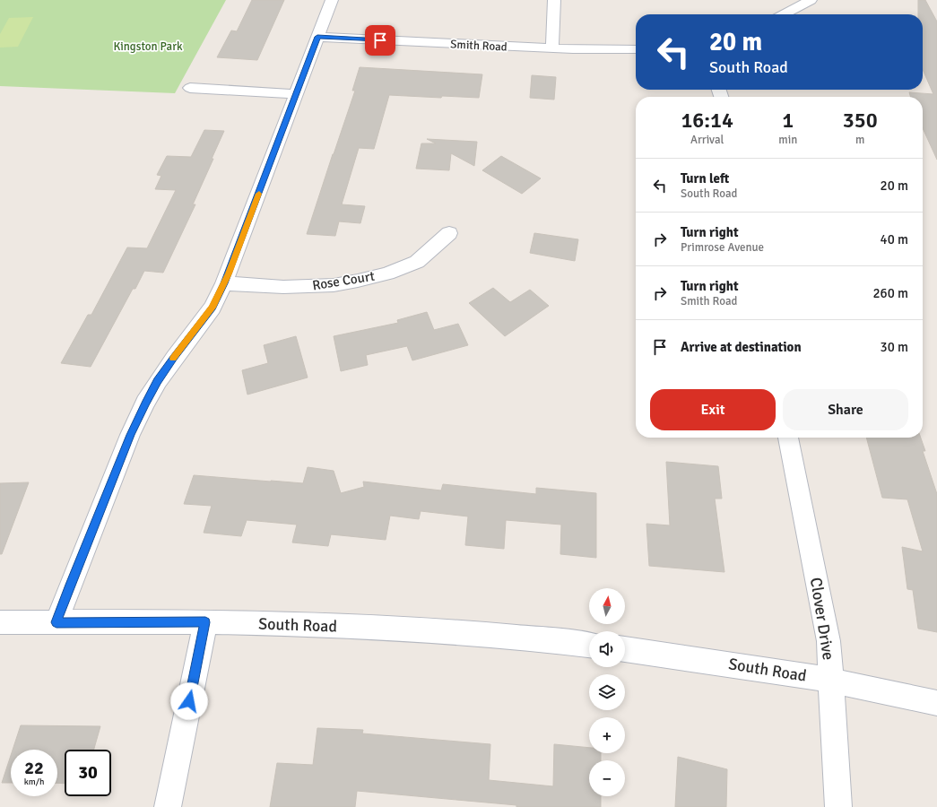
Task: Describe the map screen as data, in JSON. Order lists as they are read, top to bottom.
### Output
{
  "streets": {
    "street": [
      "Smith Road",
      "Rose Court",
      "Clover Drive",
      "South Road"
    ]
  },
  "crossings": [
    ["Clover Drive", "South Road"]
  ],
  "parks": ["Kingston Park"],
  "north": "top",
  "page": {
    "turn": ["20 m", "South Road"],
    "eta": [
      "16:14",
      "Arrival",
      "1",
      "min",
      "350",
      "m"
    ],
    "list": [
      {
        "name": "Turn left",
        "note": "South Road",
        "value": "20 m"
      },
      {
        "name": "Turn right",
        "note": "Primrose Avenue",
        "value": "40 m"
      },
      {
        "name": "Turn right",
        "note": "Smith Road",
        "value": "260 m"
      },
      {
        "name": "Arrive at destination",
        "value": "30 m"
      }
    ],
    "buttons": ["Exit", "Share"],
    "map_buttons": ["+", "−"],
    "speed": "22 km/h",
    "limit": "30"
  }
}
